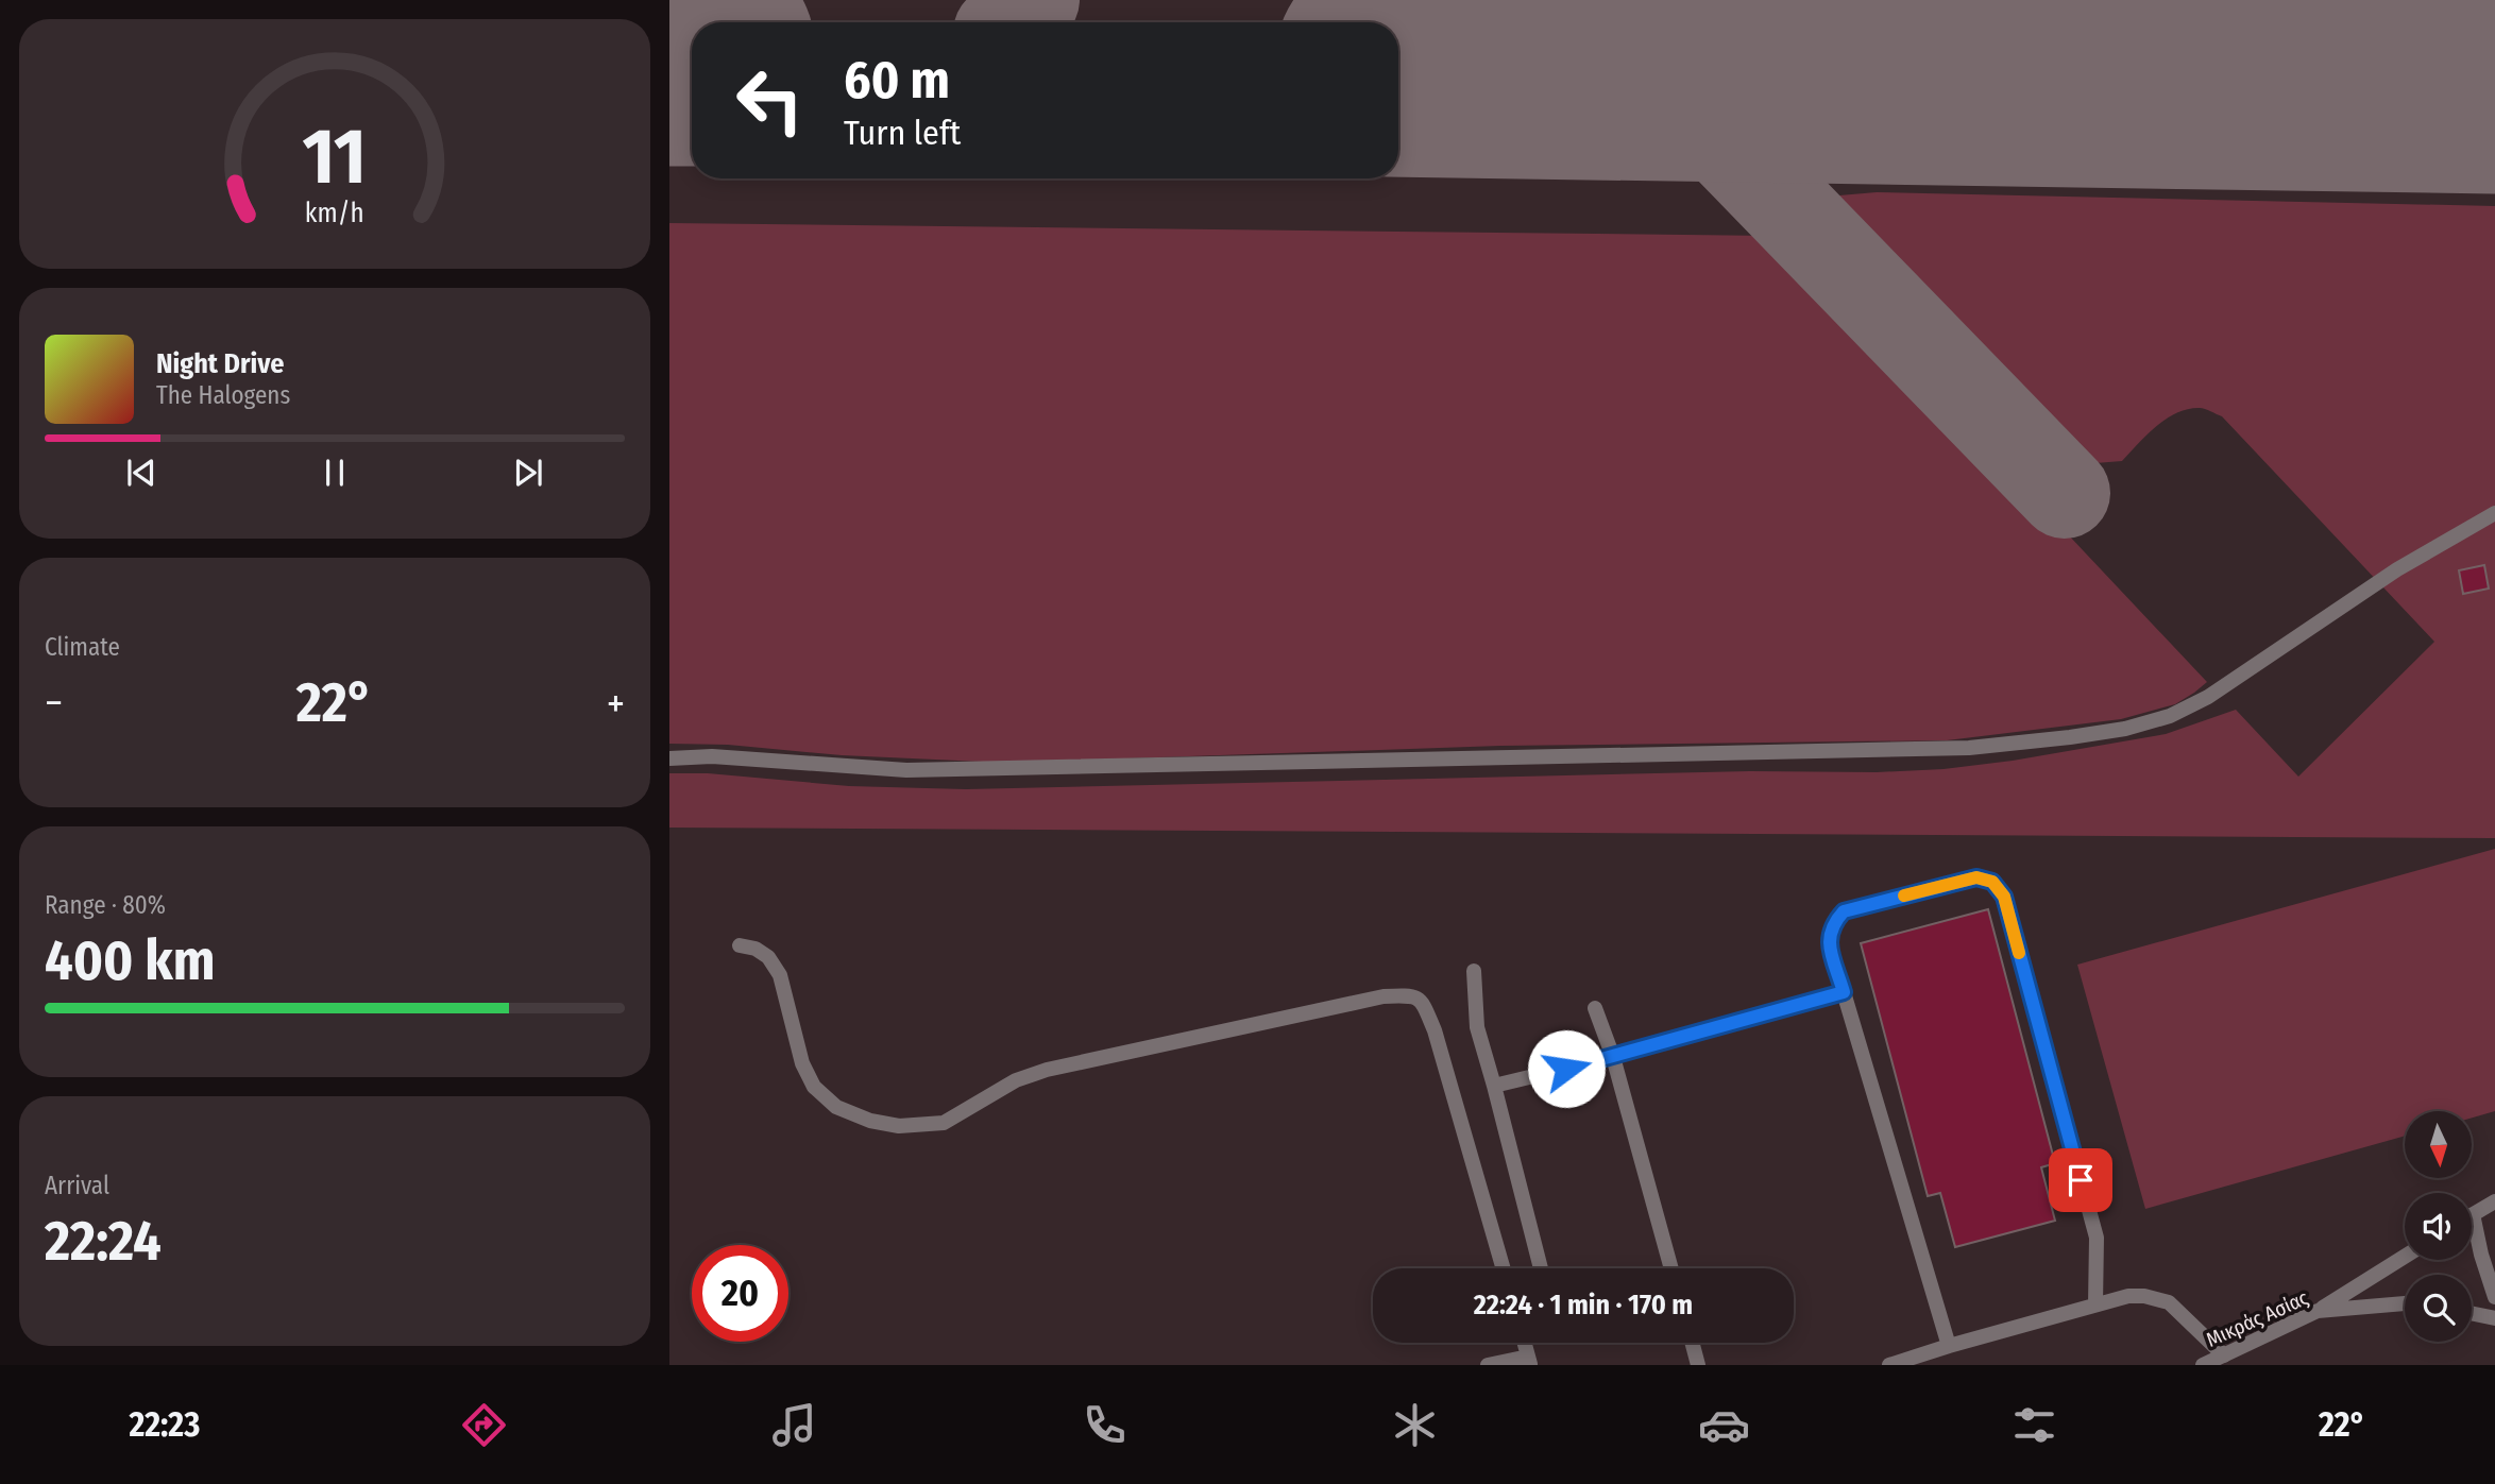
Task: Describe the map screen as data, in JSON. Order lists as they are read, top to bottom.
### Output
{
  "streets": {
    "street": ["Μικράς Ασίας"]
  },
  "north": "bottom",
  "page": {
    "turn": ["60 m", "Turn left"],
    "song": ["Night Drive", "The Halogens"],
    "tile": [
      "Climate",
      ["Range · 80%", "400 km"],
      ["Arrival", "22:24"]
    ],
    "heat": ["−", "22°", "+"],
    "limit": "20",
    "trip": "22:24 · 1 min · 170 m",
    "tabs": ["22:23", "22°"],
    "gauge": ["11", "km/h"]
  }
}
